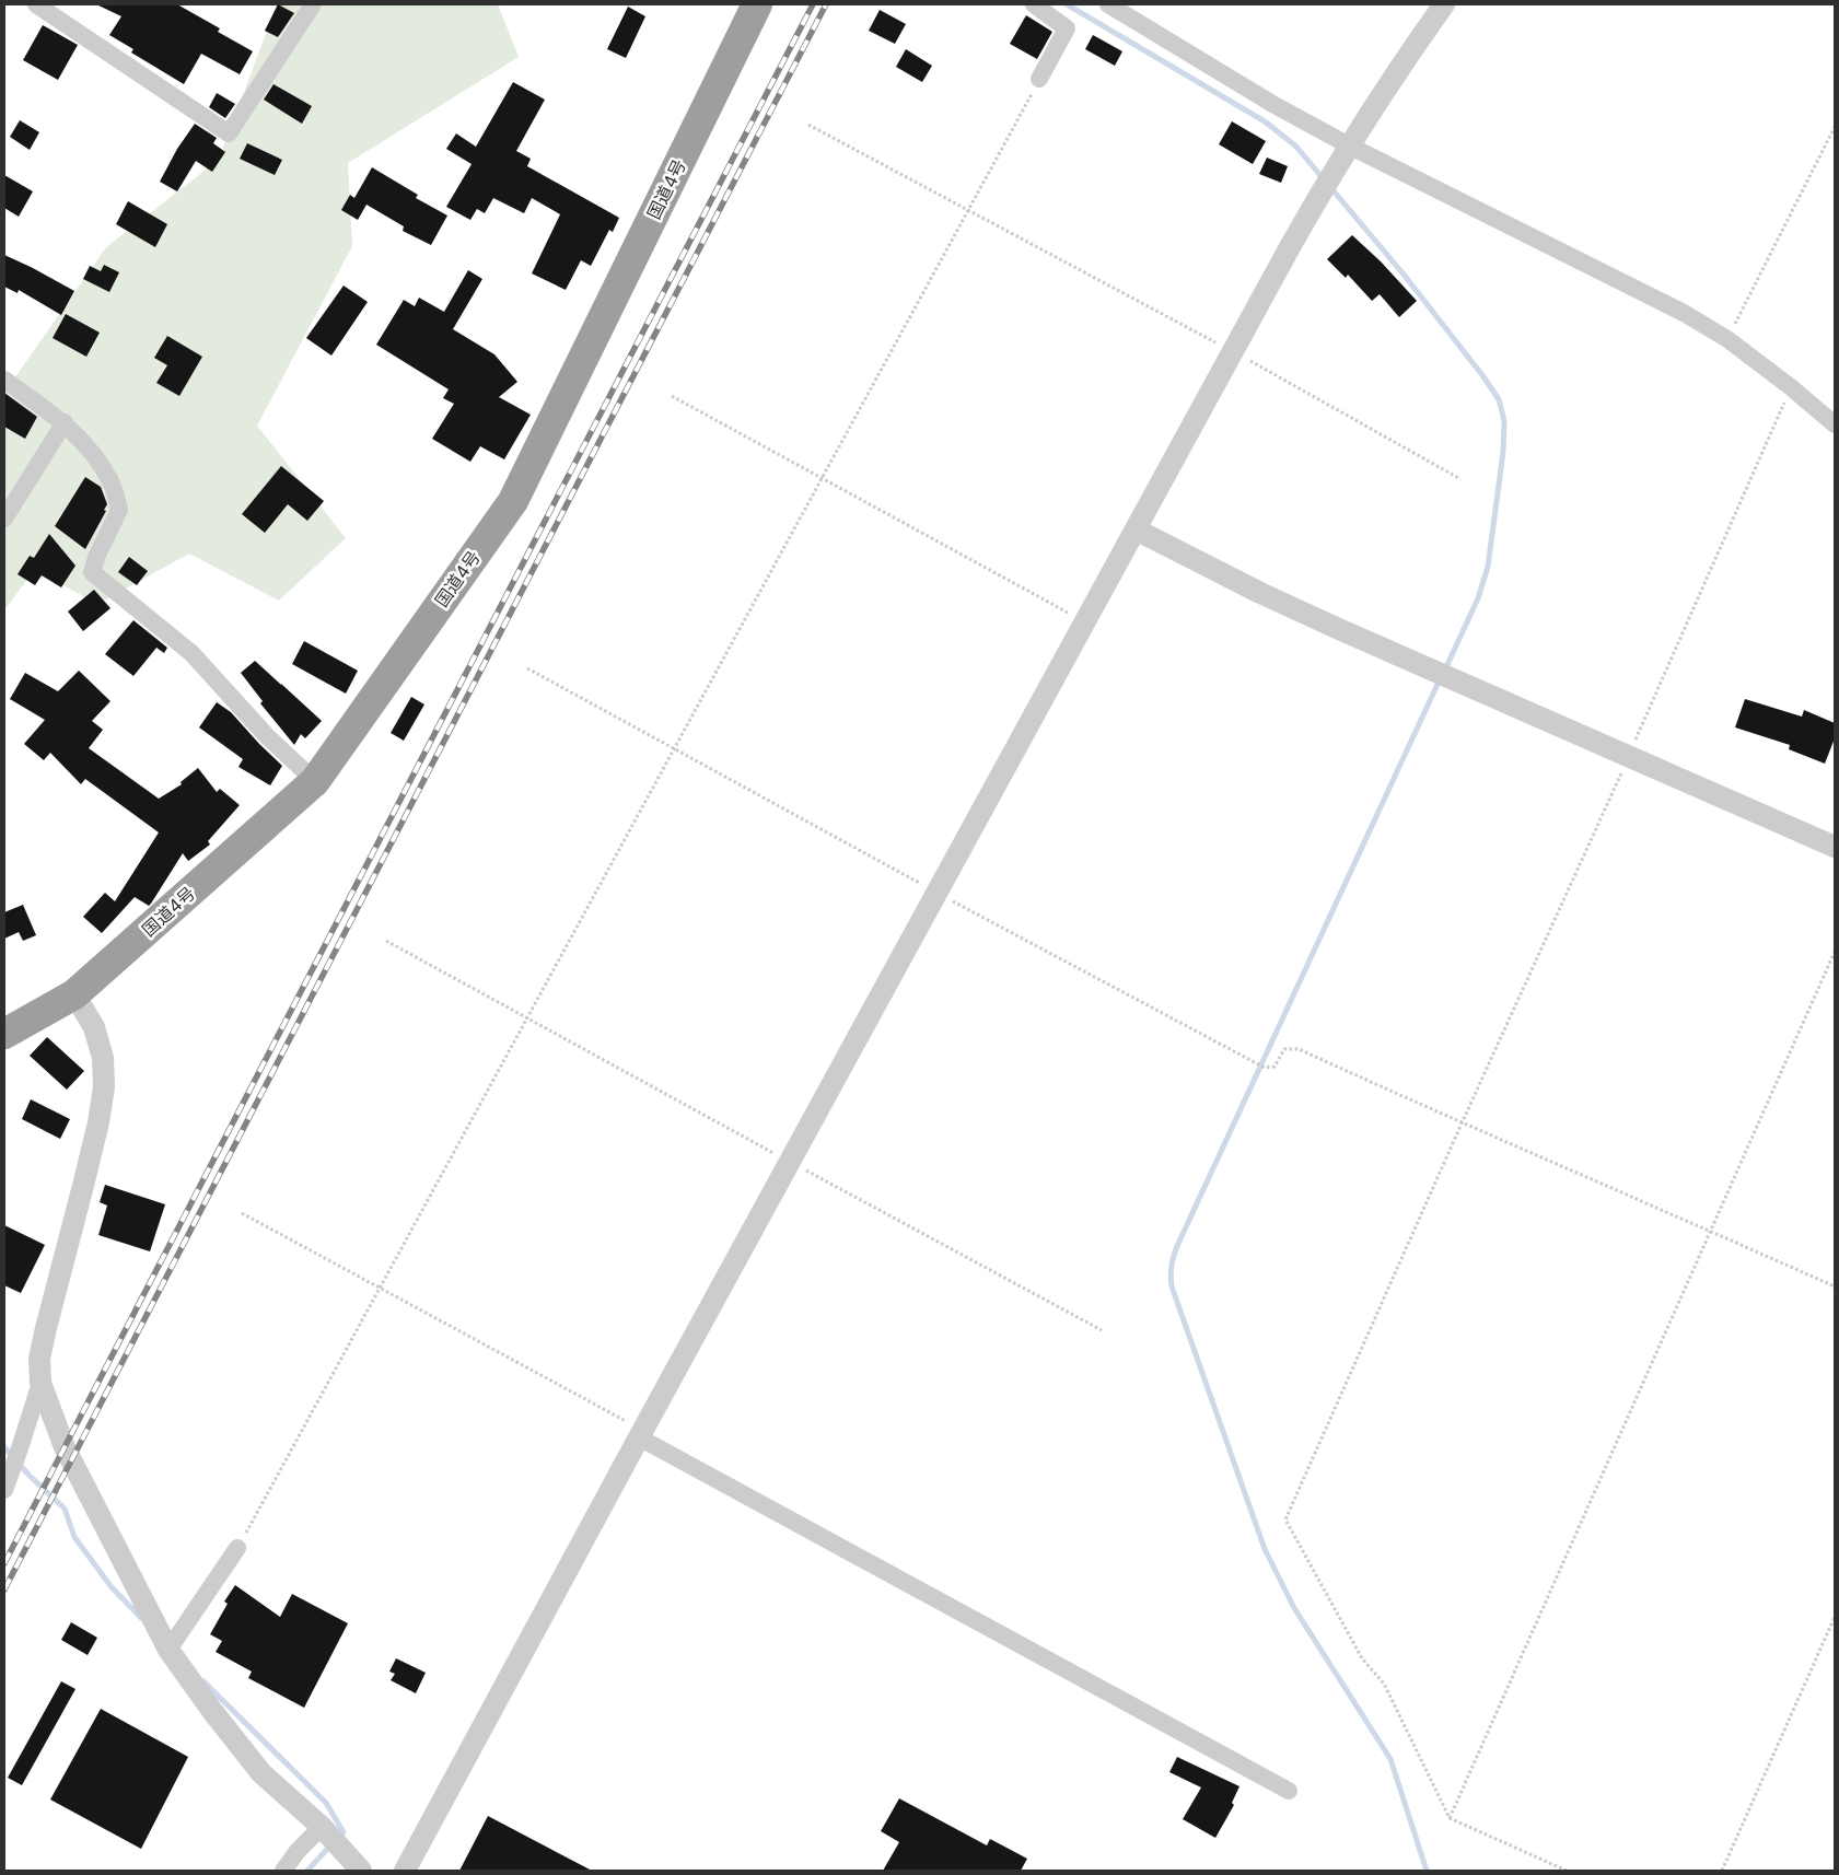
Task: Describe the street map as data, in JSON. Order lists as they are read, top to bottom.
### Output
{
  "streets": {
    "highway": ["国道4号"]
  }
}
